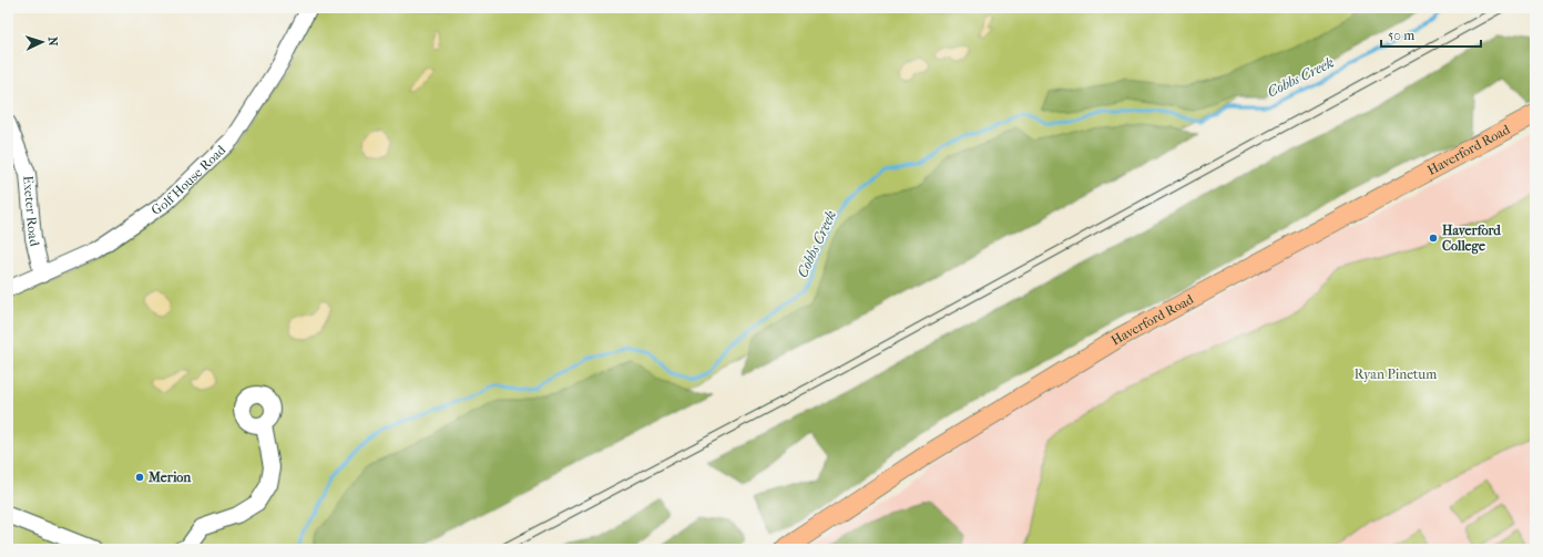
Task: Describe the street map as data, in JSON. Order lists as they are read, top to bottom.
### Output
{
  "streets": {
    "main road": ["Haverford Road"],
    "street": ["Golf House Road", "Exeter Road"]
  },
  "crossings": [
    ["Golf House Road", "Exeter Road"]
  ],
  "water": ["Cobbs Creek"],
  "parks": ["Ryan Pinetum"],
  "places": ["Haverford College", "Merion"],
  "scale_bar": "50 m",
  "north": "right"
}
